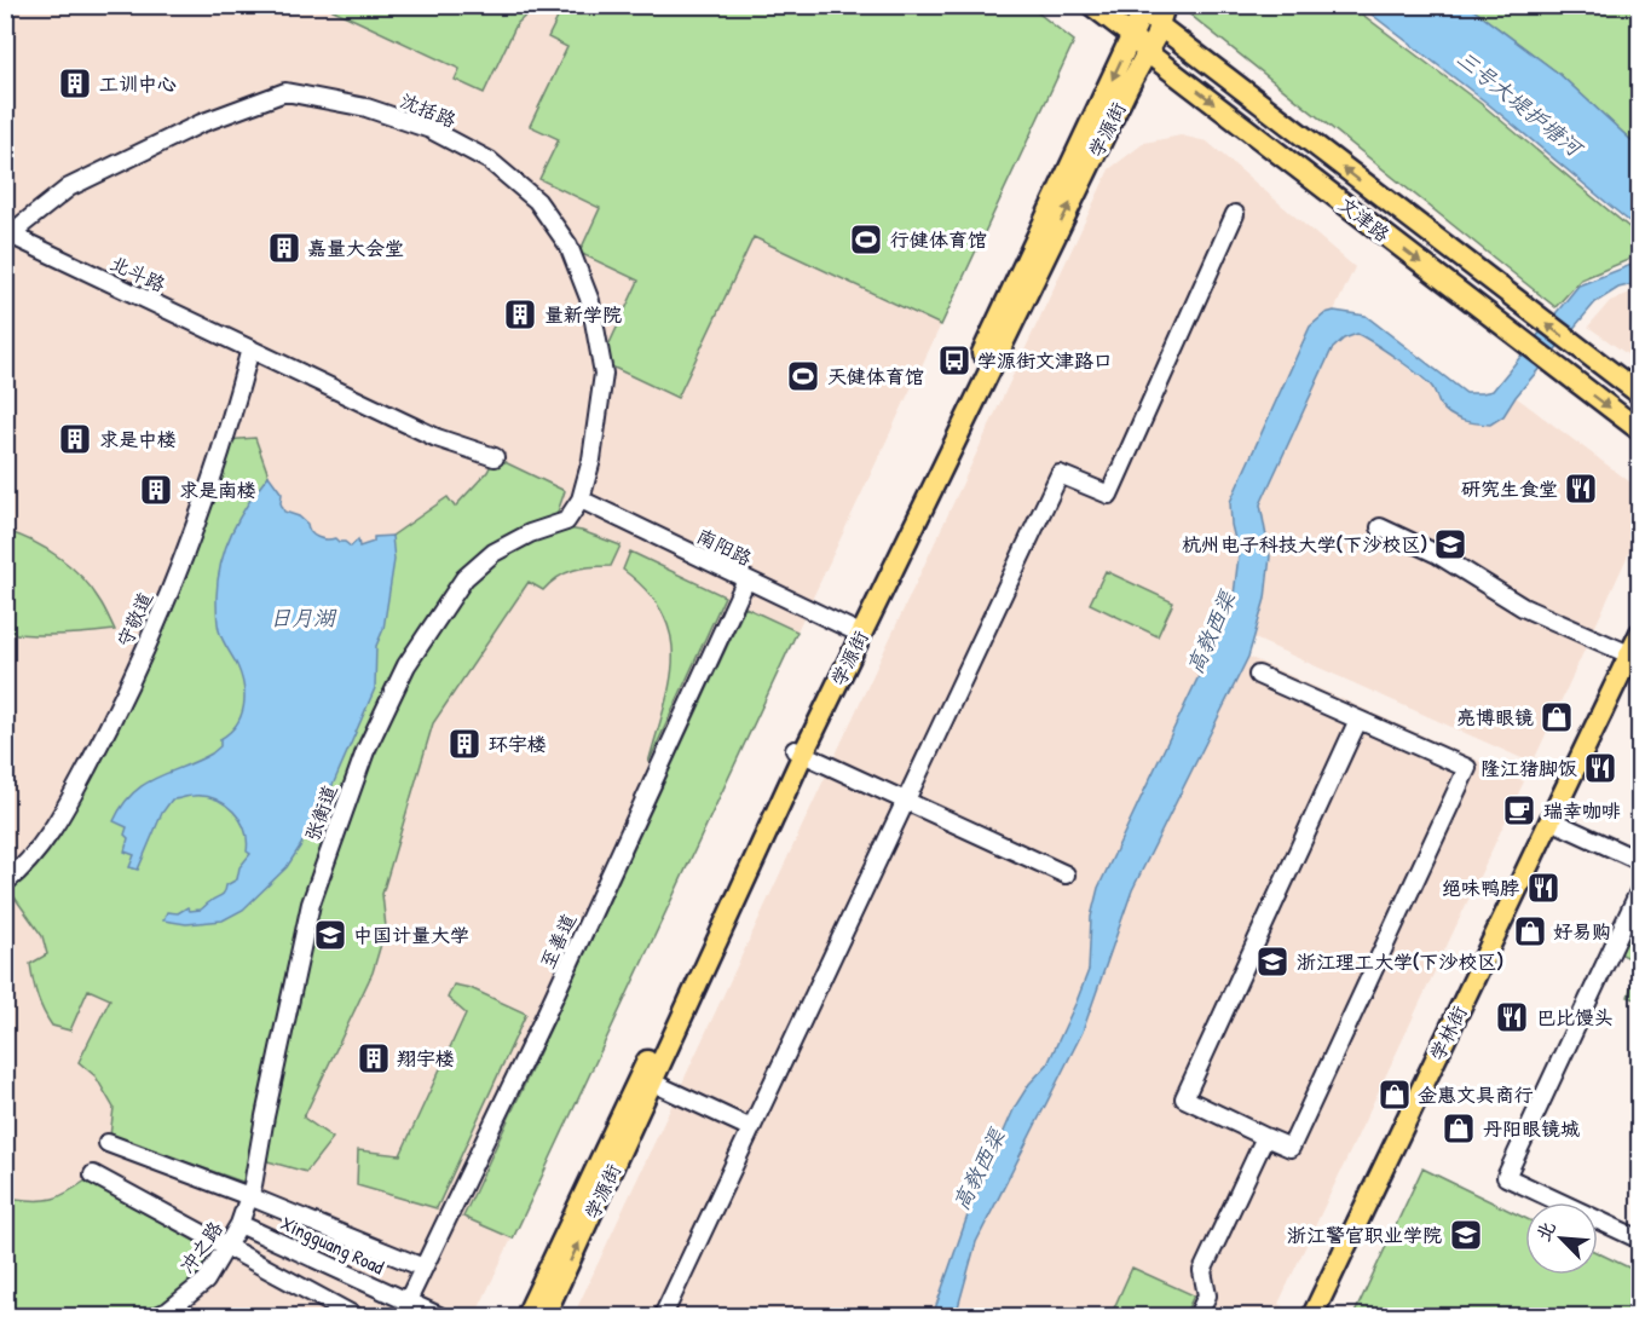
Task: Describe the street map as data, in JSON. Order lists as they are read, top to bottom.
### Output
{
  "streets": {
    "main road": ["学源街", "文津路", "学林街"],
    "street": [
      "沈括路",
      "北斗路",
      "南阳路",
      "守敬道",
      "张衡道",
      "至善道",
      "Xingguang Road",
      "冲之路"
    ]
  },
  "crossings": [
    ["沈括路", "北斗路"],
    ["沈括路", "南阳路"],
    ["沈括路", "张衡道"],
    ["学源街", "文津路"],
    ["学源街", "南阳路"],
    ["北斗路", "守敬道"],
    ["南阳路", "张衡道"],
    ["南阳路", "至善道"],
    ["张衡道", "Xingguang Road"],
    ["张衡道", "冲之路"],
    ["至善道", "Xingguang Road"],
    ["Xingguang Road", "冲之路"]
  ],
  "water": ["三号大堤护塘河", "日月湖", "高教西渠"],
  "places": {
    "building": [
      "工训中心",
      "嘉量大会堂",
      "量新学院",
      "求是中楼",
      "求是南楼",
      "环宇楼",
      "翔宇楼"
    ],
    "sports": ["行健体育馆", "天健体育馆"],
    "bus stop": ["学源街文津路口"],
    "restaurant": [
      "研究生食堂",
      "隆江猪脚饭",
      "绝味鸭脖",
      "巴比馒头"
    ],
    "school or university": [
      "杭州电子科技大学(下沙校区)",
      "中国计量大学",
      "浙江理工大学(下沙校区)",
      "浙江警官职业学院"
    ],
    "shop": [
      "亮博眼镜",
      "好易购",
      "金惠文具商行",
      "丹阳眼镜城"
    ],
    "cafe": ["瑞幸咖啡"]
  },
  "north": "top left"
}
